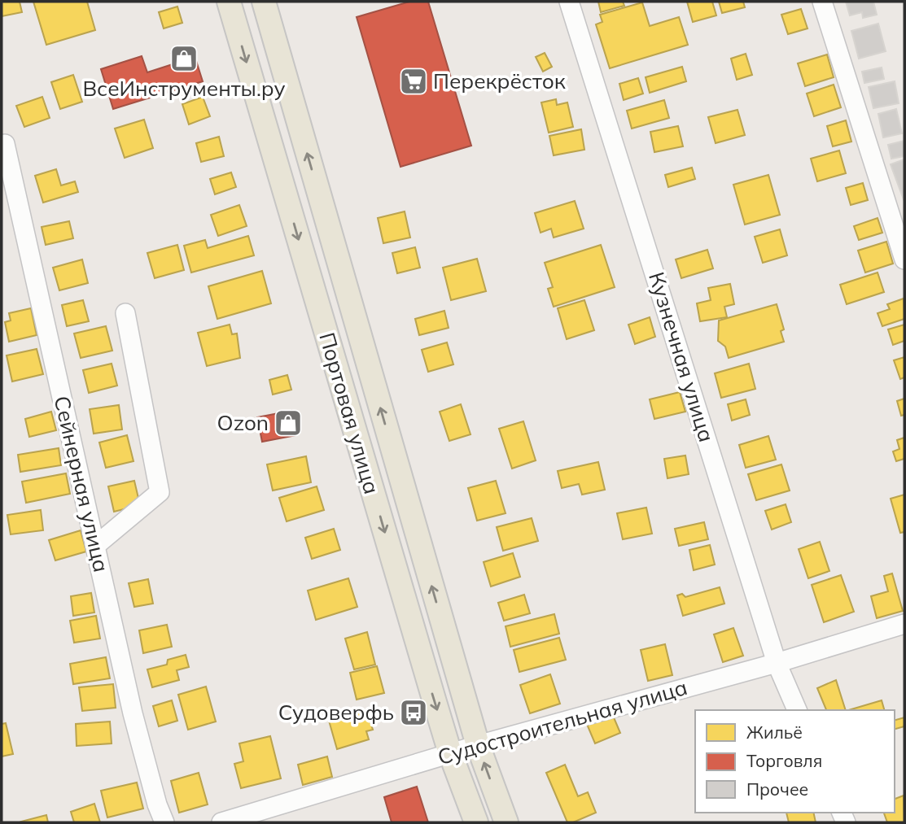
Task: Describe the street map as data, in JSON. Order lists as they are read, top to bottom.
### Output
{
  "streets": {
    "main road": ["Портовая улица"],
    "street": ["Кузнечная улица", "Сейнерная улица", "Судостроительная улица"]
  },
  "crossings": [
    ["Кузнечная улица", "Судостроительная улица"],
    ["Портовая улица", "Судостроительная улица"]
  ],
  "places": {
    "shop": ["ВсеИнструменты.ру", "Ozon"],
    "supermarket": ["Перекрёсток"],
    "bus stop": ["Судоверфь"]
  },
  "legend": ["Жильё", "Торговля", "Прочее"]
}
